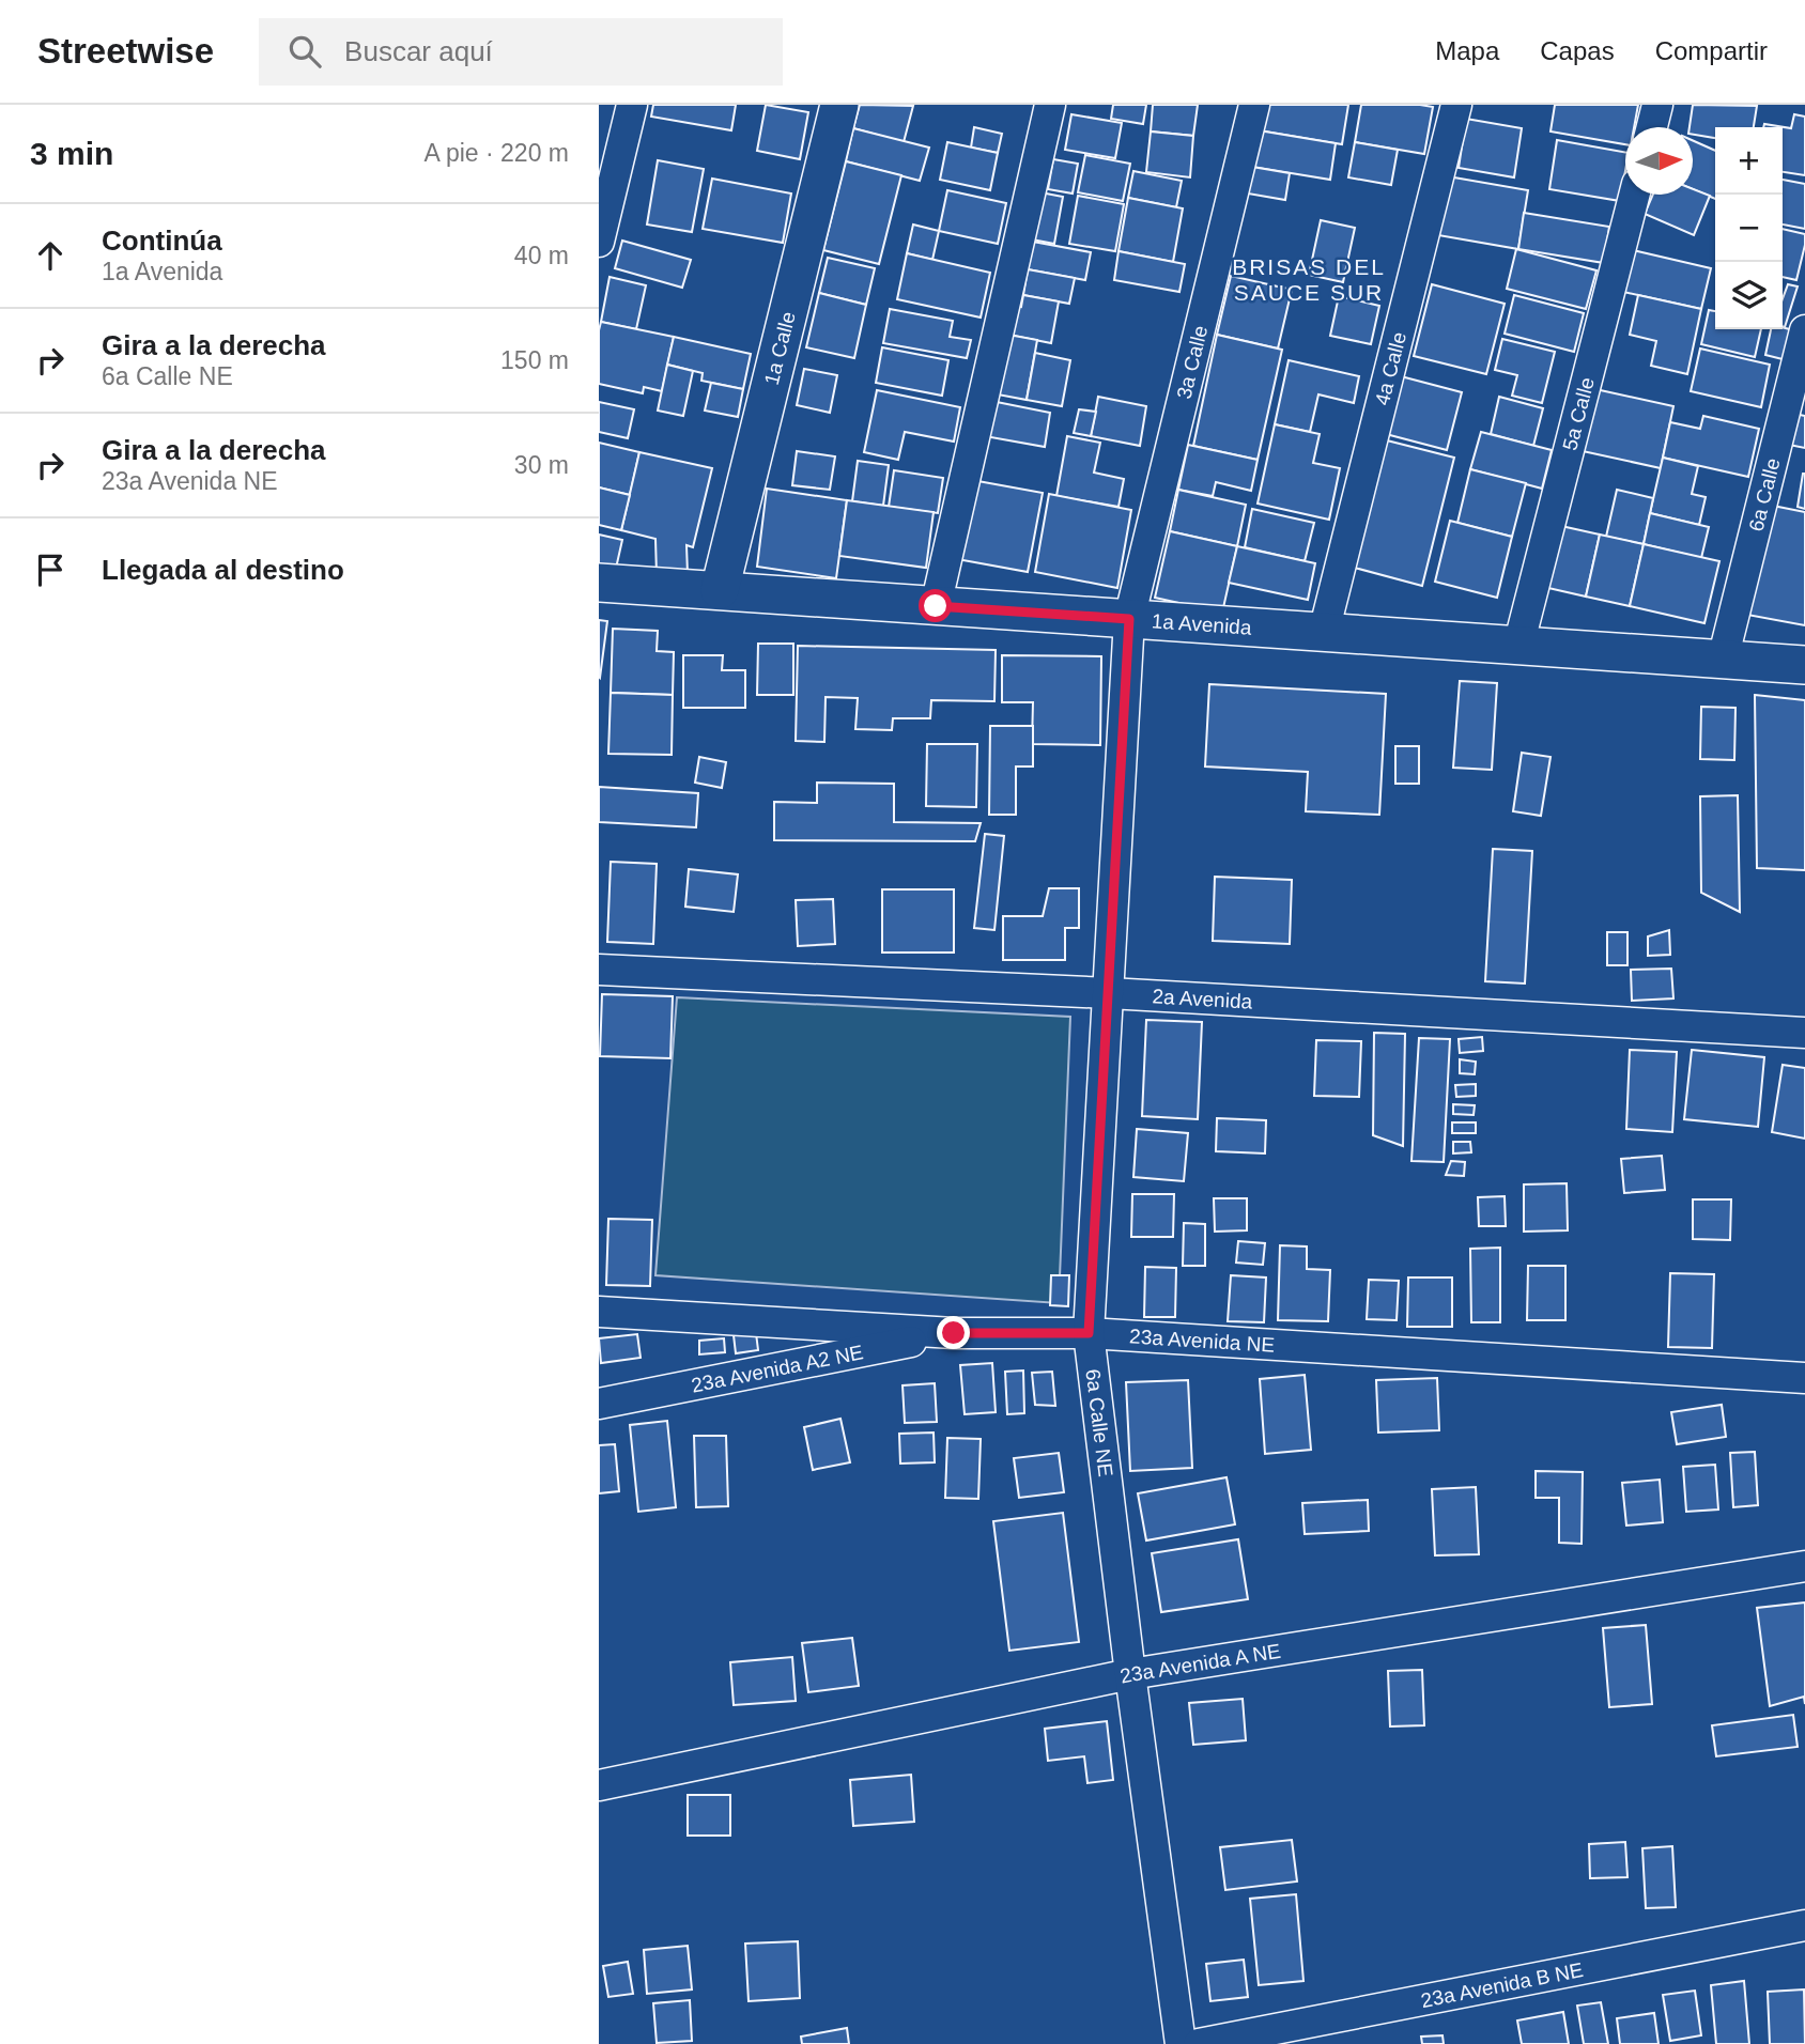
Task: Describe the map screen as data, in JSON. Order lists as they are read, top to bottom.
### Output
{
  "streets": {
    "street": [
      "1a Calle",
      "3a Calle",
      "4a Calle",
      "5a Calle",
      "6a Calle",
      "1a Avenida",
      "2a Avenida",
      "23a Avenida NE",
      "23a Avenida A2 NE",
      "6a Calle NE",
      "23a Avenida A NE",
      "23a Avenida B NE"
    ]
  },
  "crossings": [
    ["1a Calle", "1a Avenida"],
    ["3a Calle", "1a Avenida"],
    ["3a Calle", "6a Calle NE"],
    ["4a Calle", "1a Avenida"],
    ["5a Calle", "1a Avenida"],
    ["6a Calle", "1a Avenida"],
    ["1a Avenida", "6a Calle NE"],
    ["2a Avenida", "6a Calle NE"],
    ["23a Avenida NE", "23a Avenida A2 NE"],
    ["23a Avenida NE", "6a Calle NE"],
    ["6a Calle NE", "23a Avenida A NE"]
  ],
  "districts": ["BRISAS DEL SAUCE SUR"],
  "north": "right",
  "page": {
    "header": "Streetwise",
    "search": "Buscar aquí",
    "nav": ["Mapa", "Capas", "Compartir"],
    "heading": ["3 min", "A pie · 220 m"],
    "map_buttons": ["+", "−"],
    "list": [
      ["Continúa", "1a Avenida", "40 m"],
      ["Gira a la derecha", "6a Calle NE", "150 m"],
      ["Gira a la derecha", "23a Avenida NE", "30 m"],
      "Llegada al destino"
    ]
  }
}
